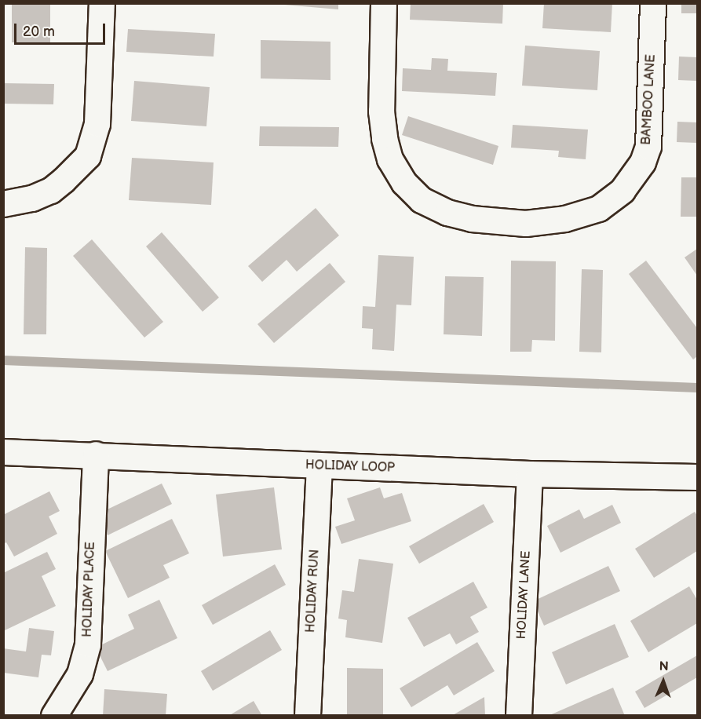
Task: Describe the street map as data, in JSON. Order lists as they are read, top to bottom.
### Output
{
  "streets": {
    "street": [
      "BAMBOO LANE",
      "HOLIDAY LOOP",
      "HOLIDAY PLACE",
      "HOLIDAY RUN",
      "HOLIDAY LANE"
    ]
  },
  "crossings": [
    ["HOLIDAY LOOP", "HOLIDAY PLACE"],
    ["HOLIDAY LOOP", "HOLIDAY RUN"],
    ["HOLIDAY LOOP", "HOLIDAY LANE"]
  ],
  "scale_bar": "20 m",
  "north": "top"
}
